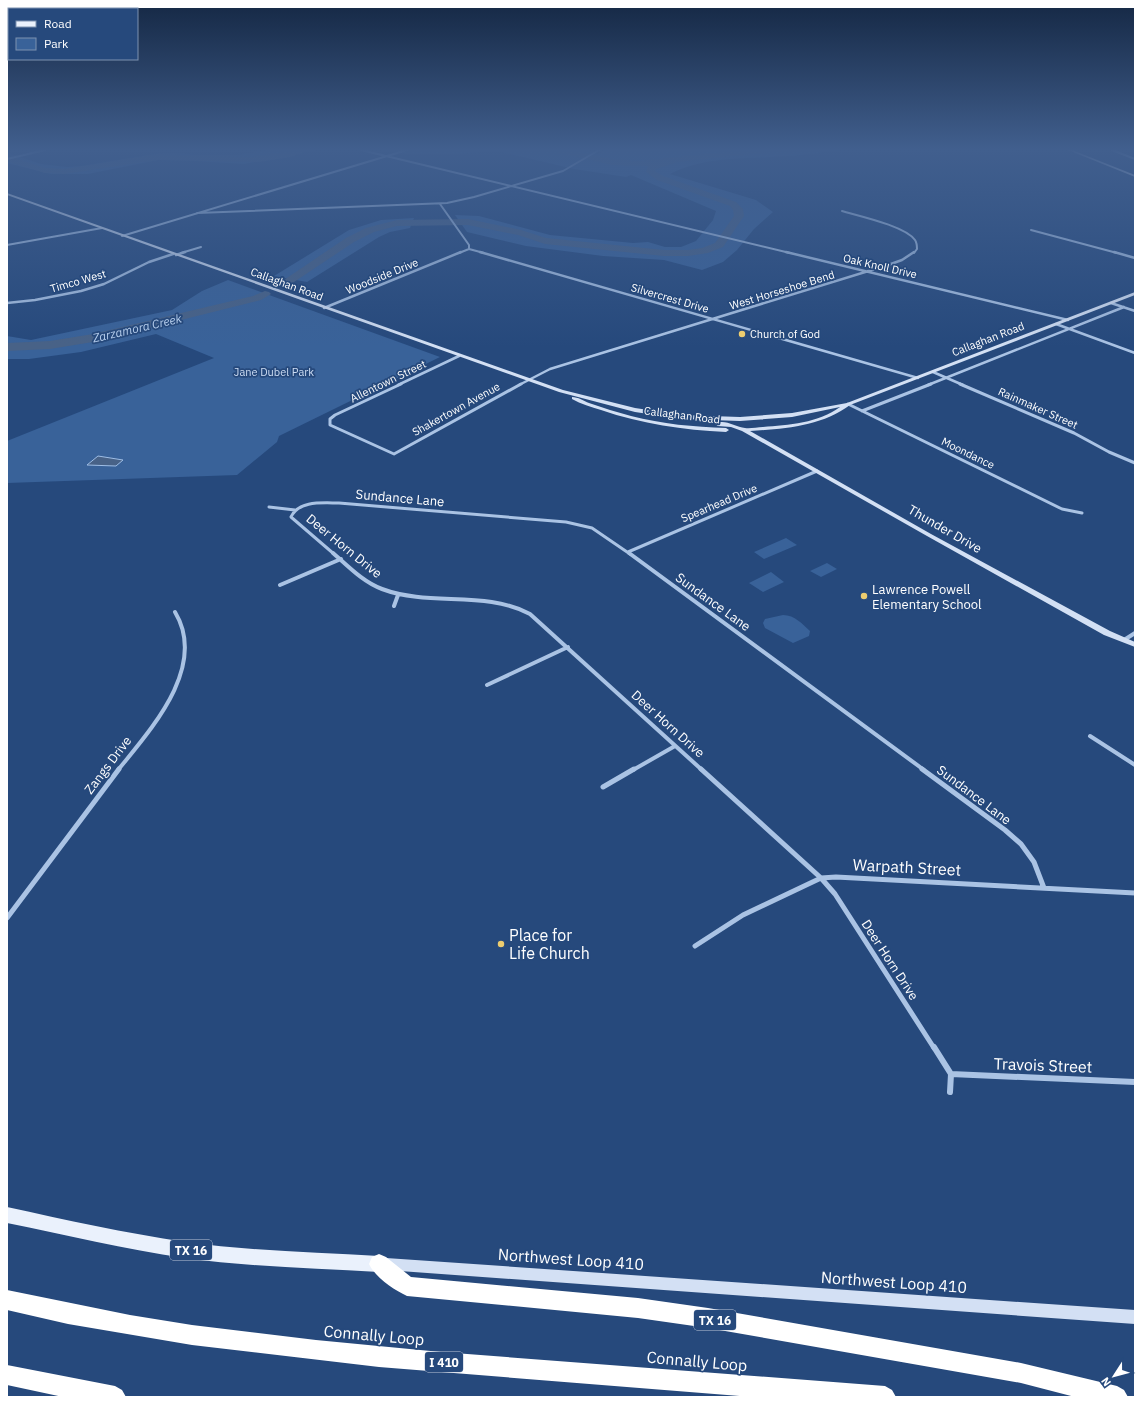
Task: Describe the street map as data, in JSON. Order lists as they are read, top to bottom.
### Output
{
  "streets": {
    "highway": ["TX 16", "Connally Loop", "I 410"],
    "main road": ["Callaghan Road", "Thunder Drive", "Northwest Loop 410"],
    "street": [
      "Oak Knoll Drive",
      "Woodside Drive",
      "Timco West",
      "West Horseshoe Bend",
      "Silvercrest Drive",
      "Allentown Street",
      "Rainmaker Street",
      "Shakertown Avenue",
      "Moondance",
      "Sundance Lane",
      "Spearhead Drive",
      "Deer Horn Drive",
      "Zangs Drive",
      "Warpath Street",
      "Travois Street"
    ]
  },
  "crossings": [
    ["Oak Knoll Drive", "Callaghan Road"],
    ["Oak Knoll Drive", "West Horseshoe Bend"],
    ["Woodside Drive", "Callaghan Road"],
    ["Woodside Drive", "Silvercrest Drive"],
    ["Timco West", "Callaghan Road"],
    ["Callaghan Road", "West Horseshoe Bend"],
    ["Callaghan Road", "Silvercrest Drive"],
    ["Callaghan Road", "Allentown Street"],
    ["Callaghan Road", "Rainmaker Street"],
    ["Callaghan Road", "Shakertown Avenue"],
    ["Callaghan Road", "Moondance"],
    ["Callaghan Road", "Thunder Drive"],
    ["West Horseshoe Bend", "Silvercrest Drive"],
    ["West Horseshoe Bend", "Shakertown Avenue"],
    ["Allentown Street", "Shakertown Avenue"],
    ["Sundance Lane", "Spearhead Drive"],
    ["Sundance Lane", "Deer Horn Drive"],
    ["Sundance Lane", "Warpath Street"],
    ["Spearhead Drive", "Thunder Drive"],
    ["Deer Horn Drive", "Warpath Street"],
    ["Deer Horn Drive", "Travois Street"],
    ["TX 16", "Northwest Loop 410"]
  ],
  "water": ["Zarzamora Creek"],
  "parks": ["Jane Dubel Park"],
  "places": ["Church of God", "Lawrence Powell Elementary School", "Place for Life Church"],
  "legend": ["Road", "Park"],
  "north": "bottom left"
}
